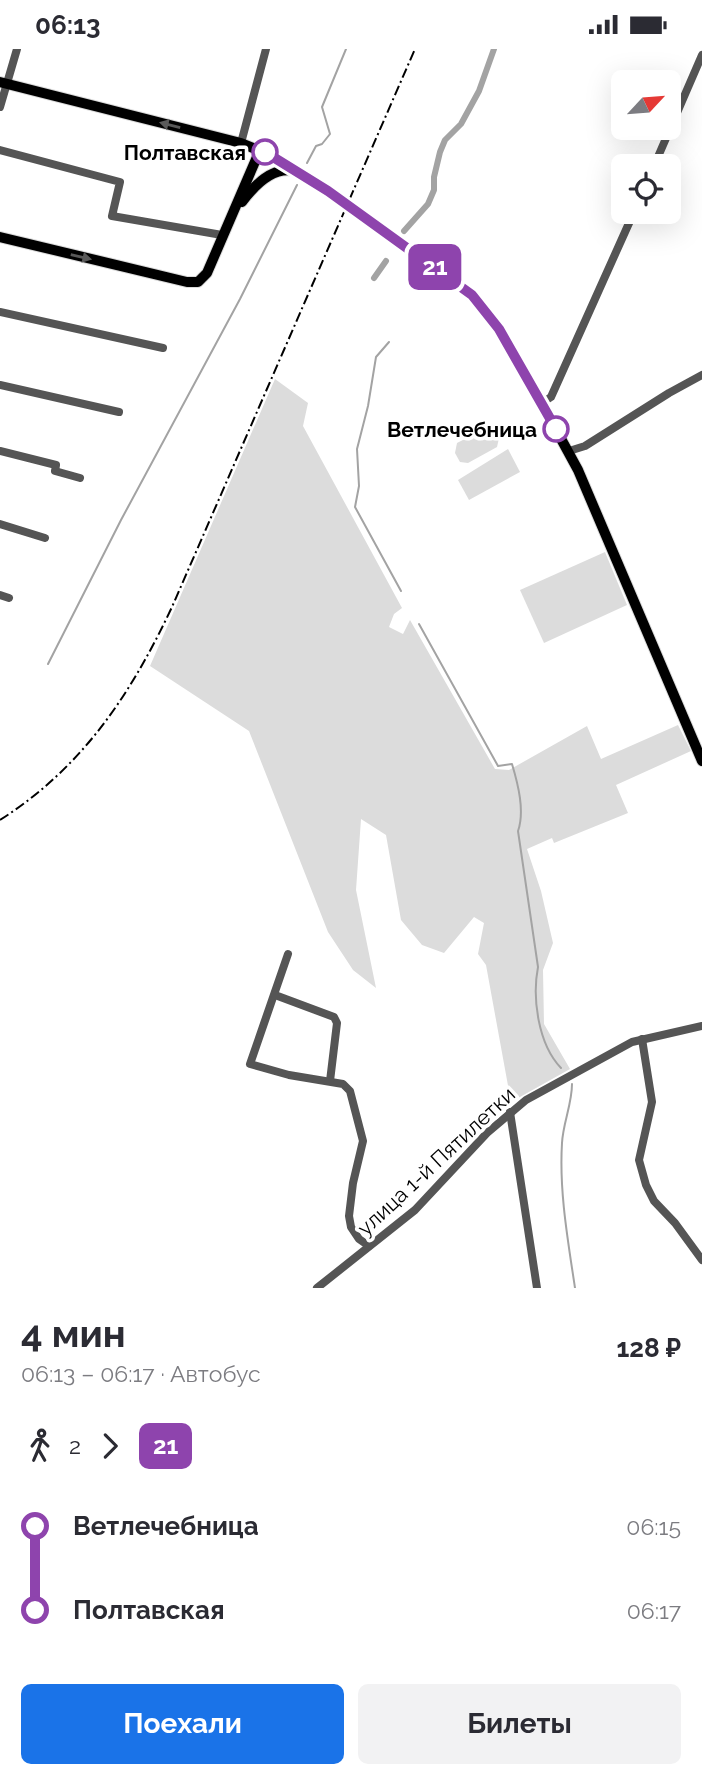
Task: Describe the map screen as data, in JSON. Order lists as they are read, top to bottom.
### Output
{
  "streets": {
    "street": ["улица 1-й Пятилетки"]
  },
  "places": ["Полтавская", "Ветлечебница"],
  "lines": ["bus line 21"],
  "north": "top right",
  "page": {
    "status": "06:13",
    "on_map": "21",
    "heading": ["4 мин", "06:13 – 06:17 · Автобус", "128 ₽"],
    "legs": ["2", "21"],
    "list": [
      {
        "name": "Ветлечебница",
        "value": "06:15"
      },
      {
        "name": "Полтавская",
        "value": "06:17"
      }
    ],
    "buttons": ["Поехали", "Билеты"]
  }
}
